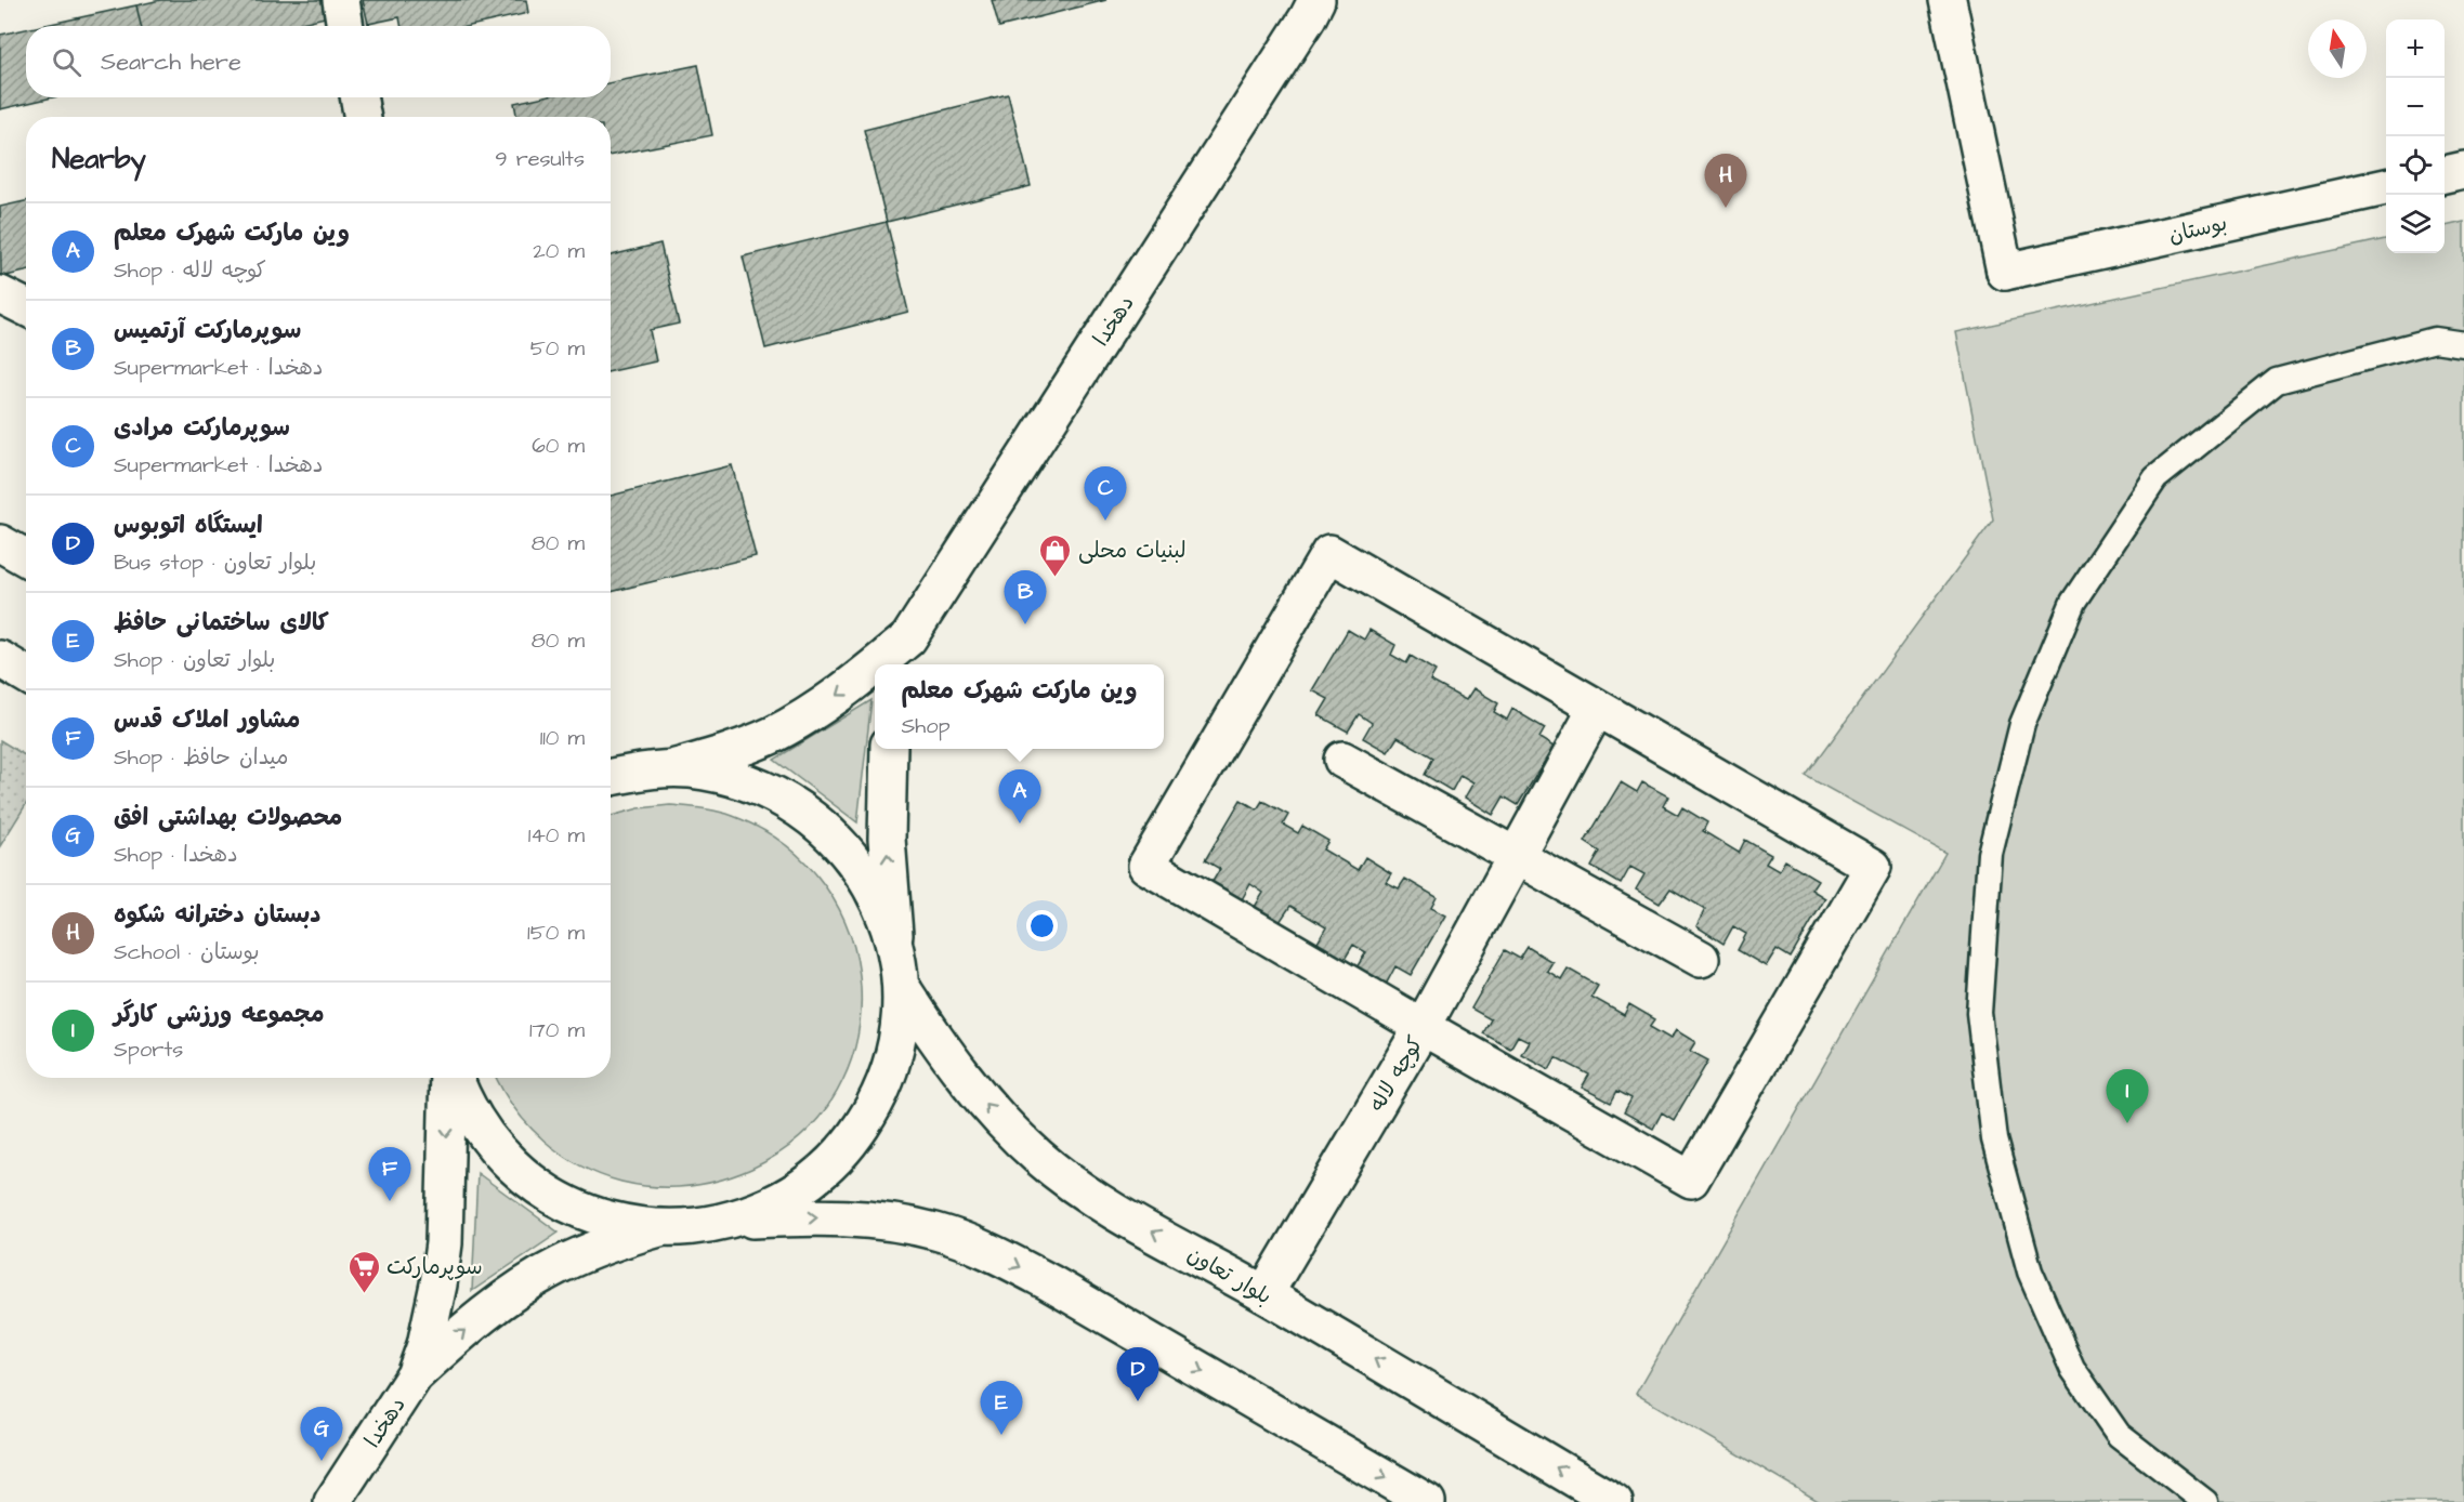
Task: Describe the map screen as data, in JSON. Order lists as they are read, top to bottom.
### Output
{
  "streets": {
    "street": [
      "بوستان",
      "دهخدا",
      "کوچه لاله",
      "بلوار تعاون"
    ]
  },
  "crossings": [
    ["کوچه لاله", "بلوار تعاون"]
  ],
  "places": {
    "shop": ["لبنیات محلی"],
    "supermarket": ["سوپرمارکت"]
  },
  "north": "top",
  "page": {
    "map_buttons": ["+", "−"],
    "search": "Search here",
    "heading": ["Nearby", "9 results"],
    "pins": [
      "H",
      "C",
      "B",
      "A",
      "I",
      "F",
      "D",
      "E",
      "G"
    ],
    "list": [
      {
        "mark": "A",
        "name": "وین مارکت شهرک معلم",
        "note": "Shop · کوچه لاله",
        "value": "20 m"
      },
      {
        "mark": "B",
        "name": "سوپرمارکت آرتمیس",
        "note": "Supermarket · دهخدا",
        "value": "50 m"
      },
      {
        "mark": "C",
        "name": "سوپرمارکت مرادی",
        "note": "Supermarket · دهخدا",
        "value": "60 m"
      },
      {
        "mark": "D",
        "name": "ایستگاه اتوبوس",
        "note": "Bus stop · بلوار تعاون",
        "value": "80 m"
      },
      {
        "mark": "E",
        "name": "کالای ساختمانی حافظ",
        "note": "Shop · بلوار تعاون",
        "value": "80 m"
      },
      {
        "mark": "F",
        "name": "مشاور املاک قدس",
        "note": "Shop · میدان حافظ",
        "value": "110 m"
      },
      {
        "mark": "G",
        "name": "محصولات بهداشتی افق",
        "note": "Shop · دهخدا",
        "value": "140 m"
      },
      {
        "mark": "H",
        "name": "دبستان دخترانه شکوه",
        "note": "School · بوستان",
        "value": "150 m"
      },
      {
        "mark": "I",
        "name": "مجموعه ورزشی کارگر",
        "note": "Sports",
        "value": "170 m"
      }
    ],
    "popup": ["وین مارکت شهرک معلم", "Shop"]
  }
}
